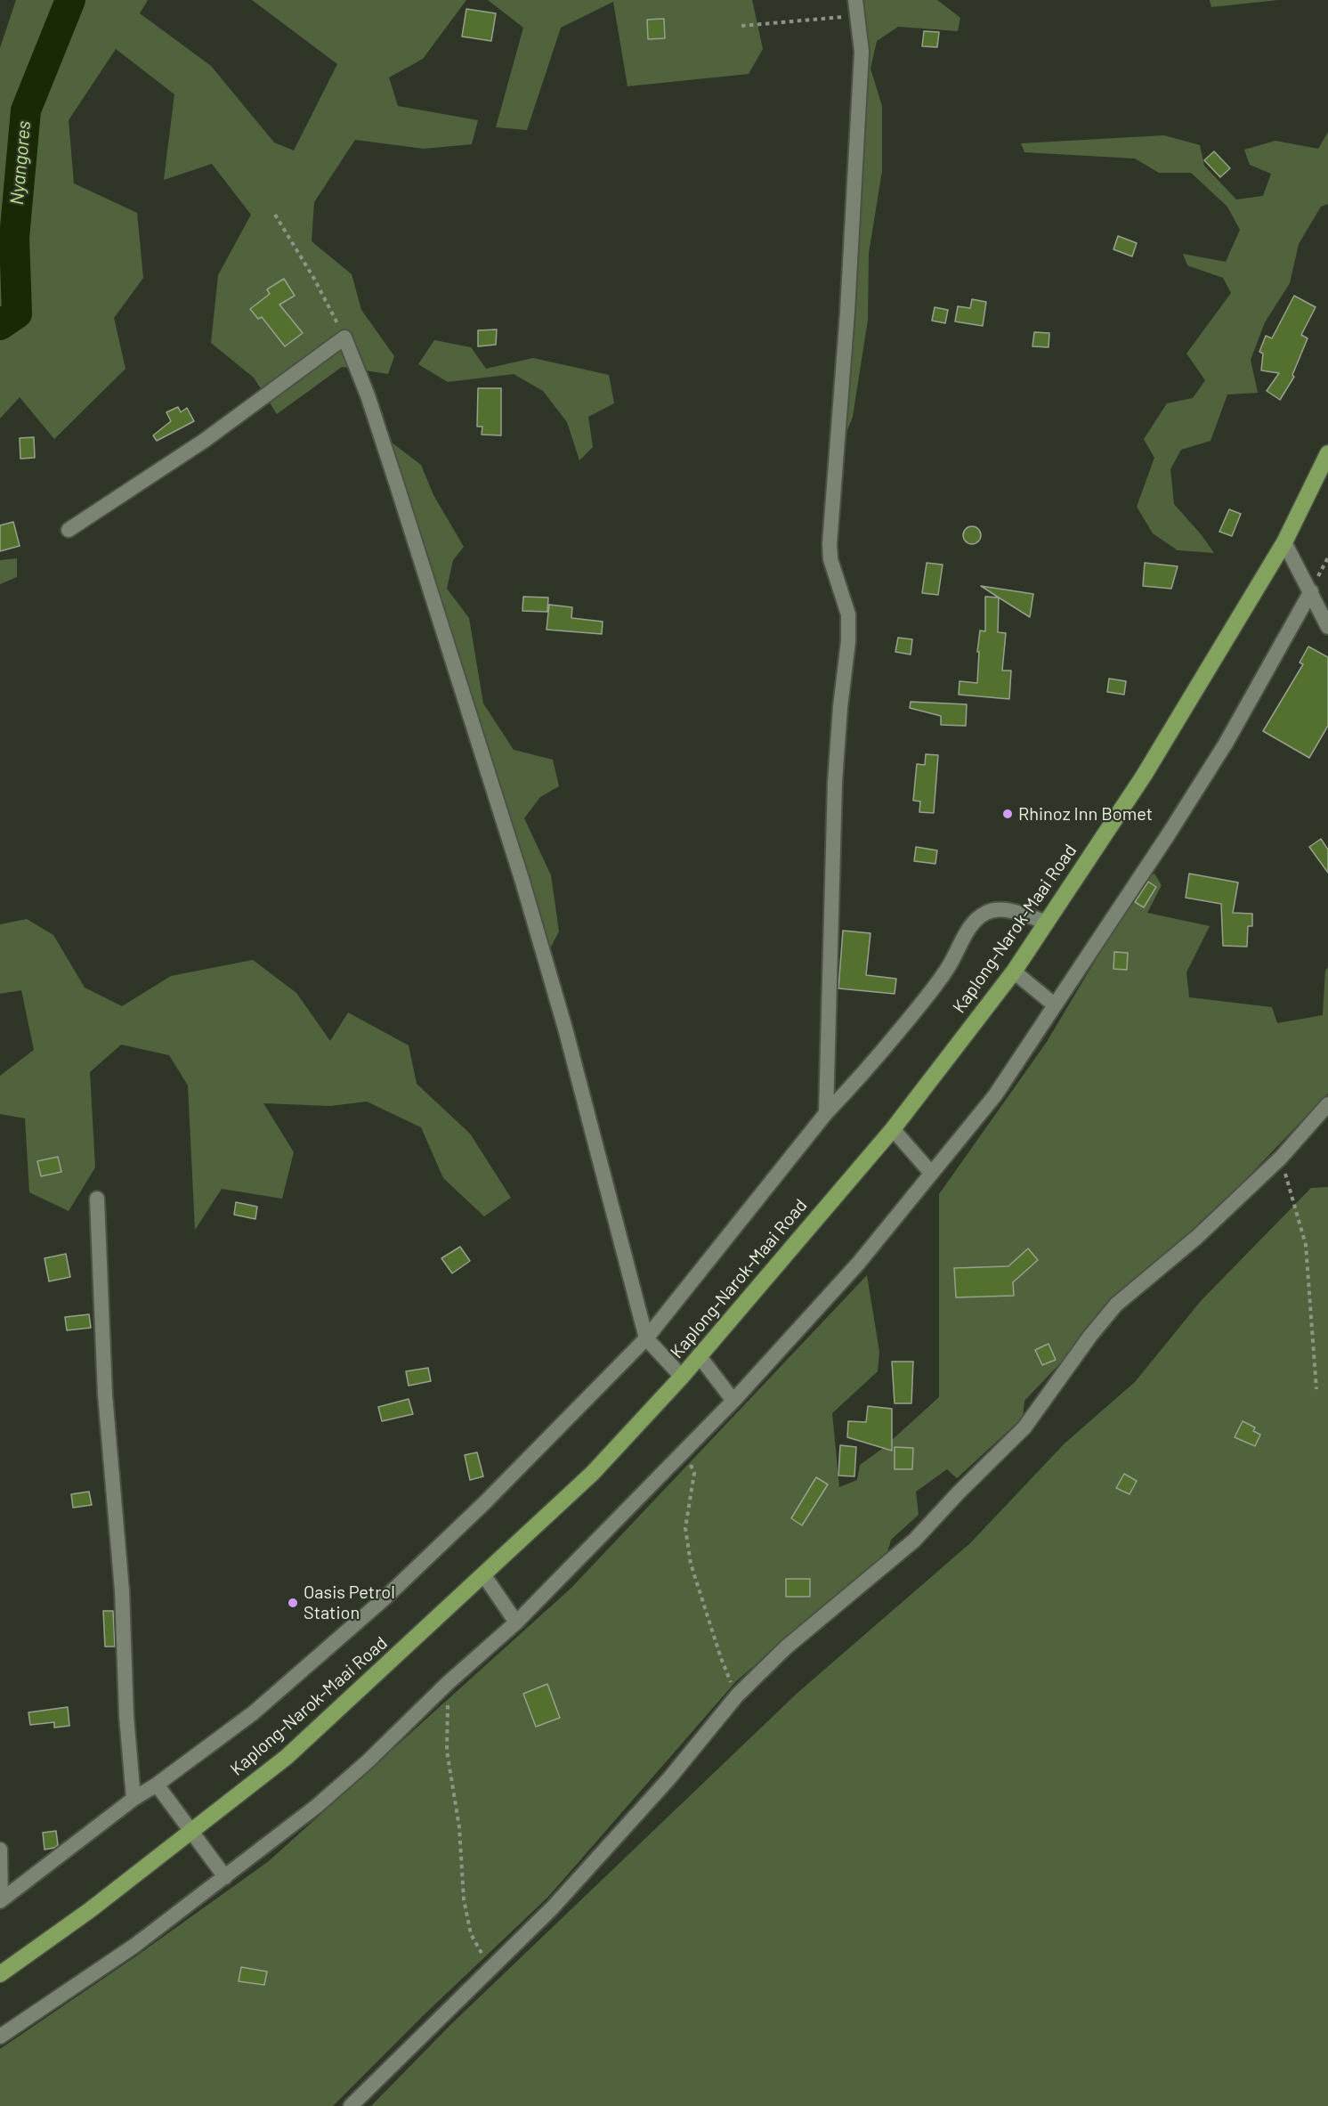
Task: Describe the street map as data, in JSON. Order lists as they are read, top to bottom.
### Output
{
  "streets": {
    "highway": ["Kaplong-Narok-Maai Road"]
  },
  "water": ["Nyangores"],
  "places": ["Rhinoz Inn Bomet", "Oasis Petrol Station"]
}
